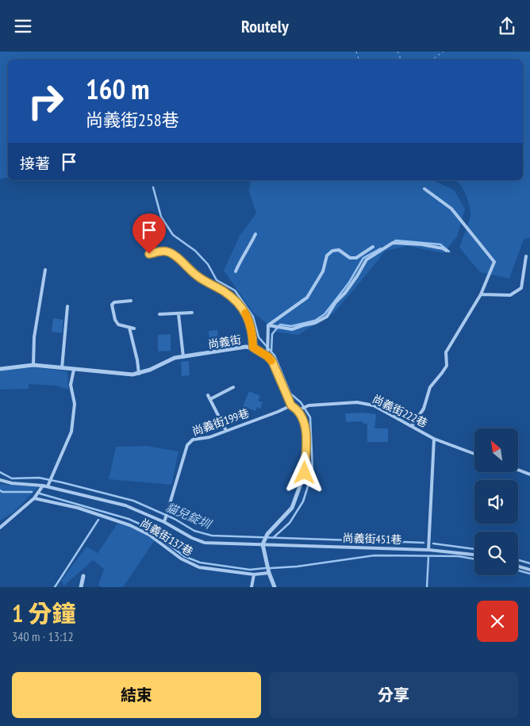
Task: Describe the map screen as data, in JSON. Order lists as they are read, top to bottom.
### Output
{
  "streets": {
    "street": ["尚義街"],
    "lane": [
      "尚義街222巷",
      "尚義街199巷",
      "尚義街137巷",
      "尚義街451巷"
    ]
  },
  "crossings": [
    ["尚義街", "尚義街199巷"],
    ["尚義街199巷", "尚義街137巷"],
    ["尚義街137巷", "尚義街451巷"]
  ],
  "water": ["貓兒錠圳"],
  "north": "top left",
  "page": {
    "header": "Routely",
    "turn": ["160 m", "尚義街258巷"],
    "then": "接著",
    "heading": ["1 分鐘", "340 m · 13:12"],
    "buttons": ["結束", "分享"]
  }
}
